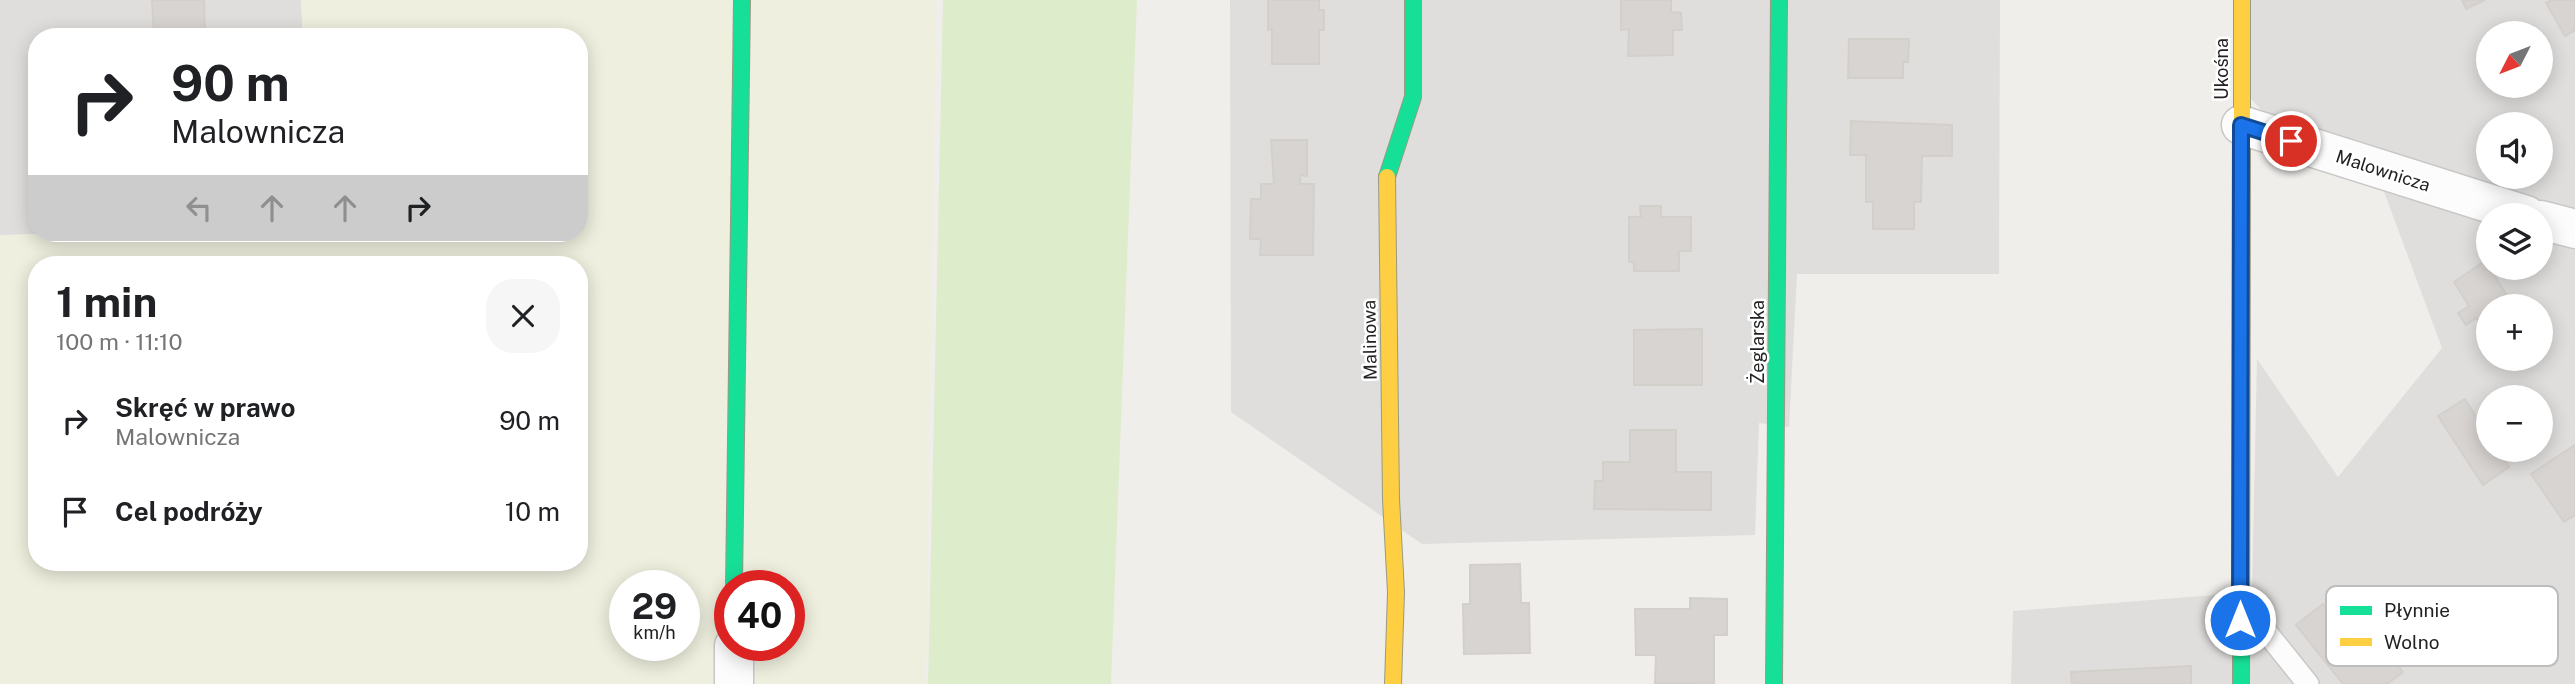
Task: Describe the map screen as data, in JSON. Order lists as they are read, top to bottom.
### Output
{
  "streets": {
    "street": [
      "Ukośna",
      "Malownicza",
      "Malinowa",
      "Żeglarska"
    ]
  },
  "crossings": [
    ["Ukośna", "Malownicza"]
  ],
  "legend": ["Płynnie", "Wolno"],
  "north": "bottom left",
  "page": {
    "map_buttons": ["+", "−"],
    "turn": ["90 m", "Malownicza"],
    "heading": ["1 min", "100 m · 11:10"],
    "list": [
      {
        "name": "Skręć w prawo",
        "note": "Malownicza",
        "value": "90 m"
      },
      {
        "name": "Cel podróży",
        "value": "10 m"
      }
    ],
    "speed": "29 km/h",
    "limit": "40"
  }
}
